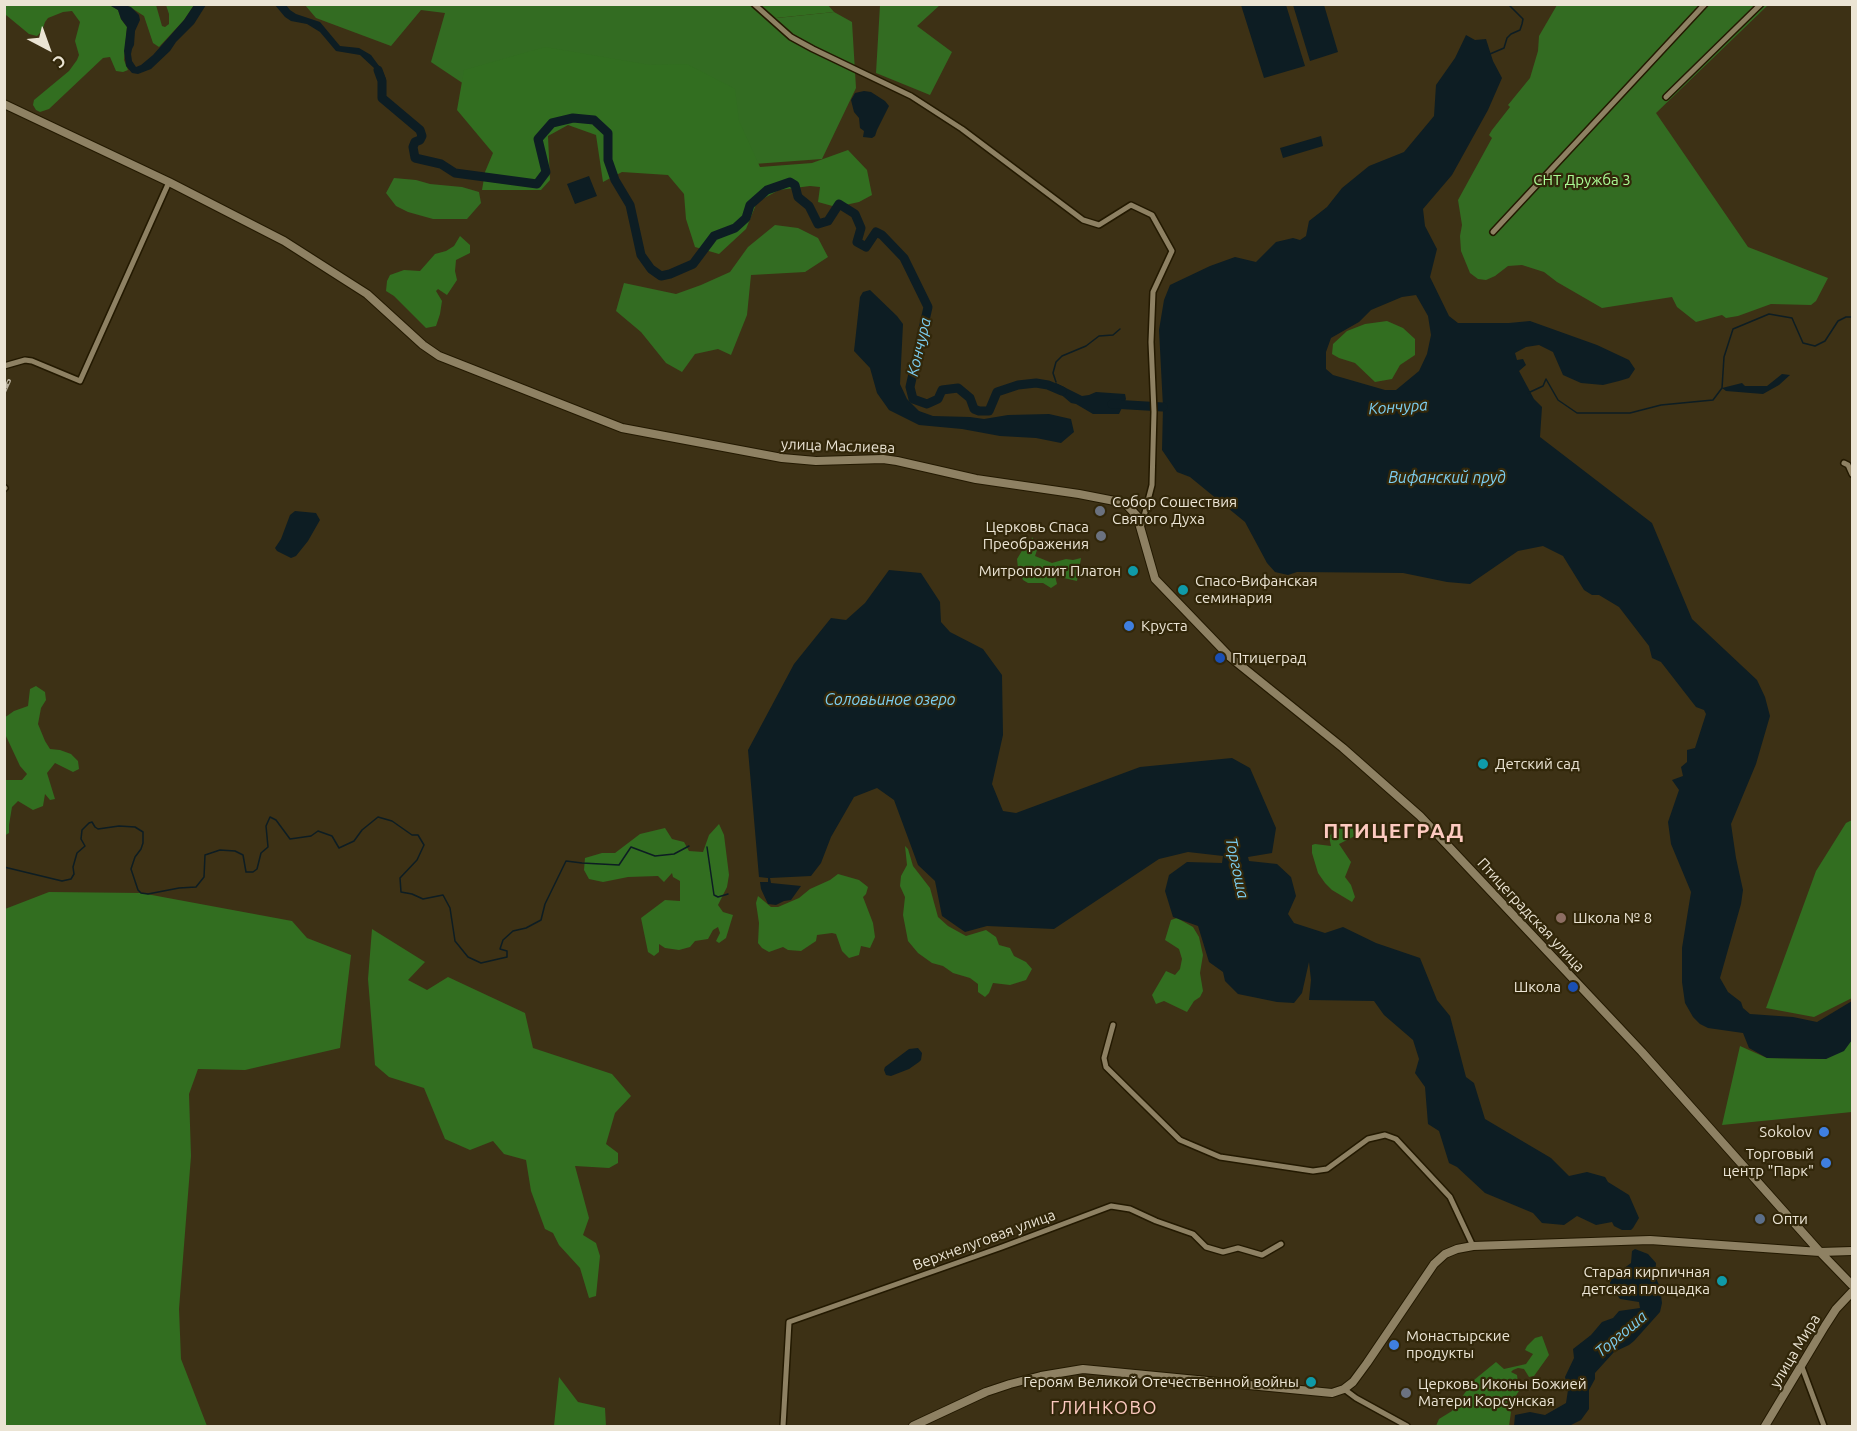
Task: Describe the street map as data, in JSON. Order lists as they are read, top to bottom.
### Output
{
  "streets": {
    "street": [
      "улица Маслиева",
      "Птицеградская улица",
      "Верхнелуговая улица",
      "улица Мира"
    ]
  },
  "crossings": [
    ["улица Маслиева", "Птицеградская улица"]
  ],
  "districts": ["ПТИЦЕГРАД", "ГЛИНКОВО"],
  "water": [
    "Кончура",
    "Вифанский пруд",
    "Соловьиное озеро",
    "Торгоша"
  ],
  "parks": ["СНТ Дружба 3"],
  "places": [
    "Собор Сошествия Святого Духа",
    "Церковь Спаса Преображения",
    "Митрополит Платон",
    "Спасо-Вифанская семинария",
    "Круста",
    "Птицеград",
    "Детский сад",
    "Школа № 8",
    "Школа",
    "Sokolov",
    "Торговый центр \"Парк\"",
    "Опти",
    "Старая кирпичная детская площадка",
    "Монастырские продукты",
    "Героям Великой Отечественной войны",
    "Церковь Иконы Божией Матери Корсунская"
  ],
  "north": "bottom right"
}
